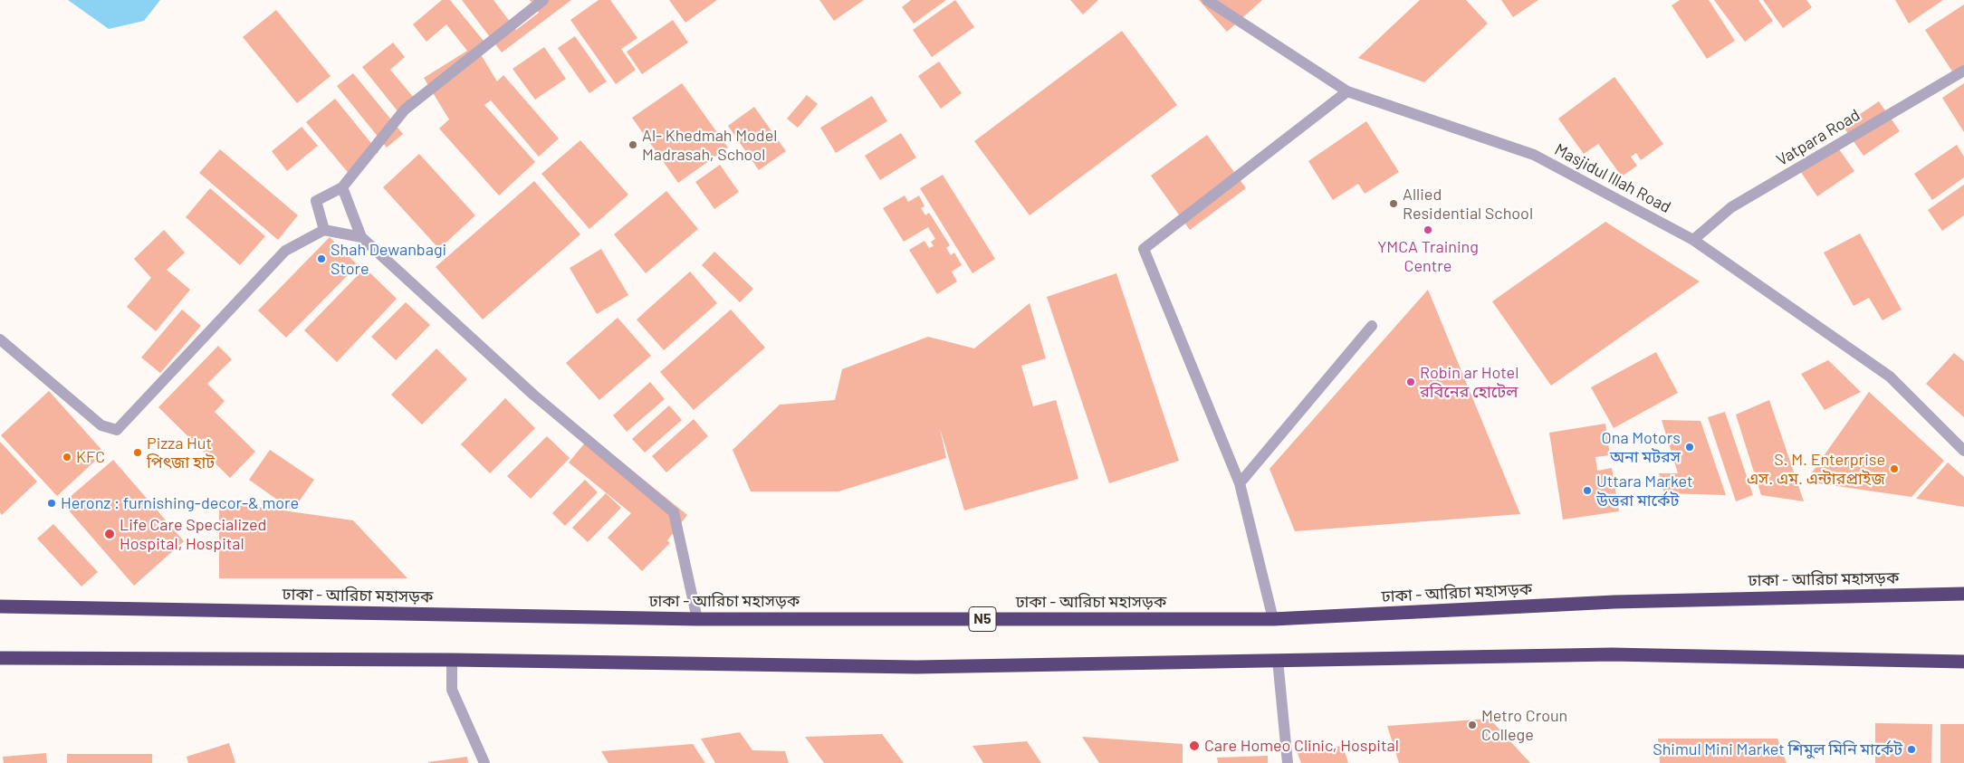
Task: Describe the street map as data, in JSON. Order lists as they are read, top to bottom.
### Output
{
  "streets": {
    "highway": ["ঢাকা - আরিচা মহাসড়ক", "N5"],
    "street": ["Vatpara Road", "Masjidul Illah Road"]
  },
  "crossings": [
    ["Vatpara Road", "Masjidul Illah Road"]
  ],
  "places": [
    "Al- Khedmah Model Madrasah, School",
    "Allied Residential School",
    "YMCA Training Centre",
    "Shah Dewanbagi Store",
    "Robin ar Hotel রবিনের হোটেল",
    "Ona Motors অনা মটরস",
    "Pizza Hut পিৎজা হাট",
    "KFC",
    "S. M. Enterprise এস. এম. এন্টারপ্রাইজ",
    "Uttara Market উত্তরা মার্কেট",
    "Heronz : furnishing-decor-& more",
    "Life Care Specialized Hospital, Hospital",
    "Metro Croun College",
    "Care Homeo Clinic, Hospital",
    "Shimul Mini Market শিমুল মিনি মার্কেট"
  ]
}
